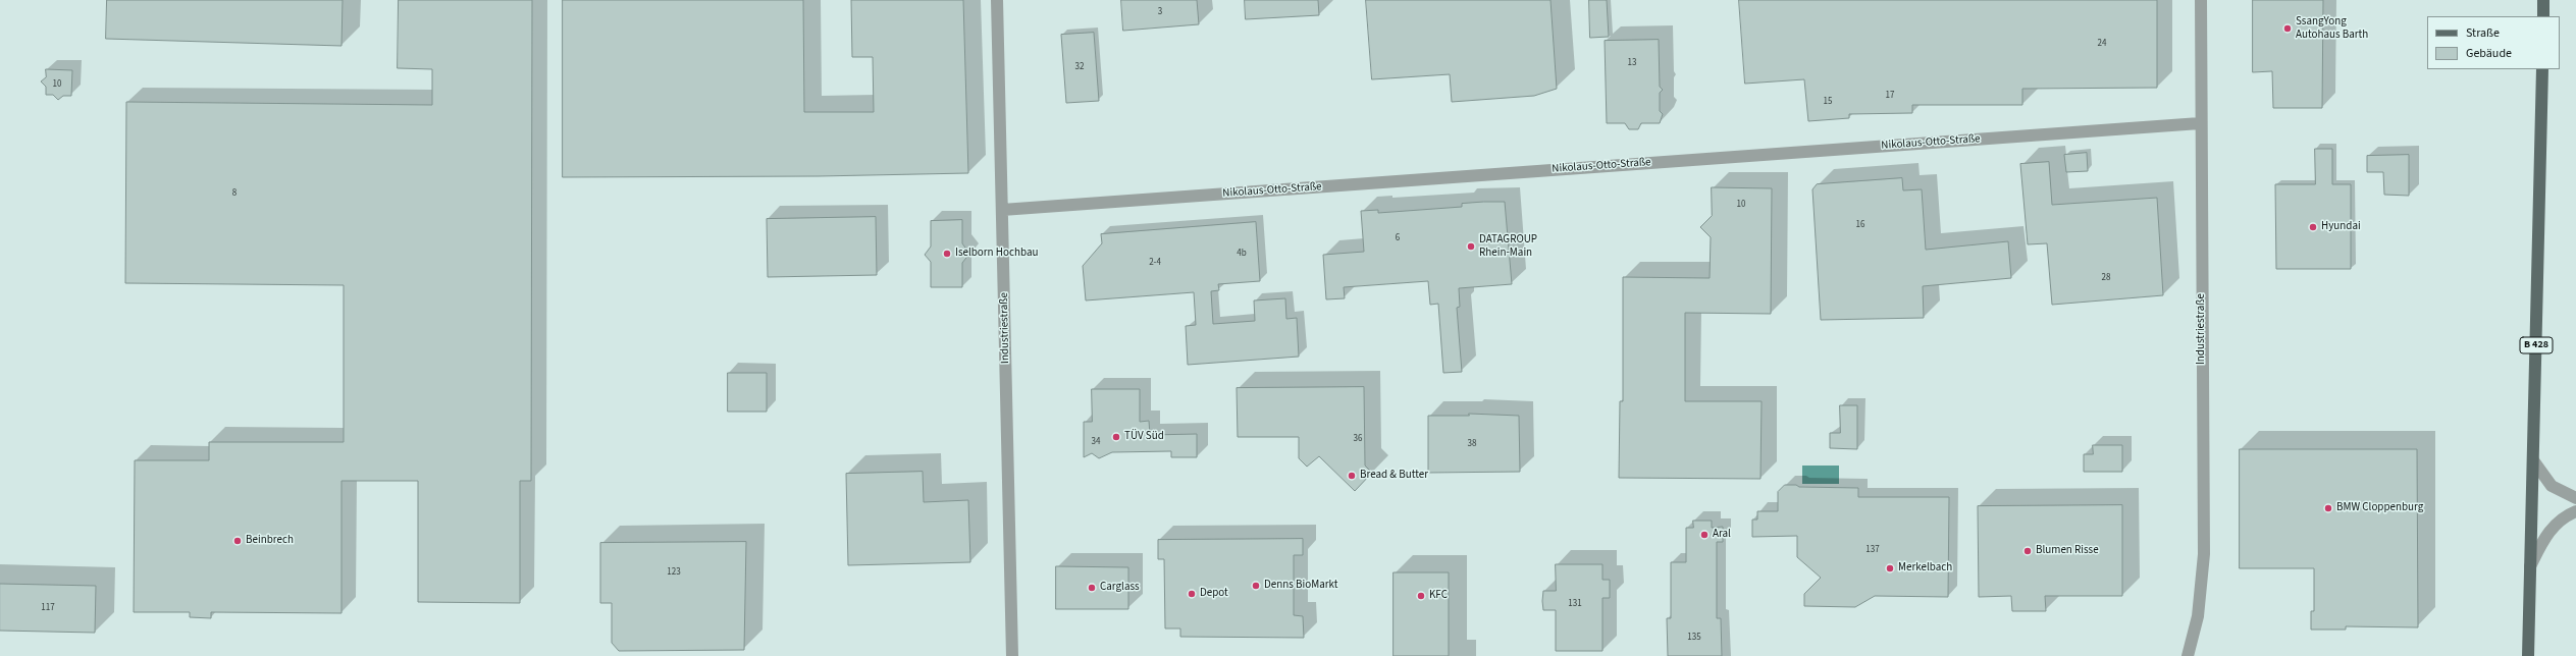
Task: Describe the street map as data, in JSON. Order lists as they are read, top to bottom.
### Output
{
  "streets": {
    "main road": ["B 428"],
    "street": ["Nikolaus-Otto-Straße", "Industriestraße"]
  },
  "crossings": [
    ["Nikolaus-Otto-Straße", "Industriestraße"]
  ],
  "places": [
    "SsangYong Autohaus Barth",
    "Hyundai",
    "DATAGROUP Rhein-Main",
    "Iselborn Hochbau",
    "TÜV Süd",
    "Bread & Butter",
    "BMW Cloppenburg",
    "Aral",
    "Beinbrech",
    "Blumen Risse",
    "Merkelbach",
    "Denns BioMarkt",
    "Carglass",
    "Depot",
    "KFC"
  ],
  "house_numbers": [
    "3",
    "24",
    "13",
    "32",
    "10",
    "17",
    "15",
    "8",
    "10",
    "16",
    "6",
    "4b",
    "2-4",
    "28",
    "36",
    "34",
    "38",
    "137",
    "123",
    "131",
    "117",
    "135"
  ],
  "legend": ["Straße", "Gebäude"]
}
